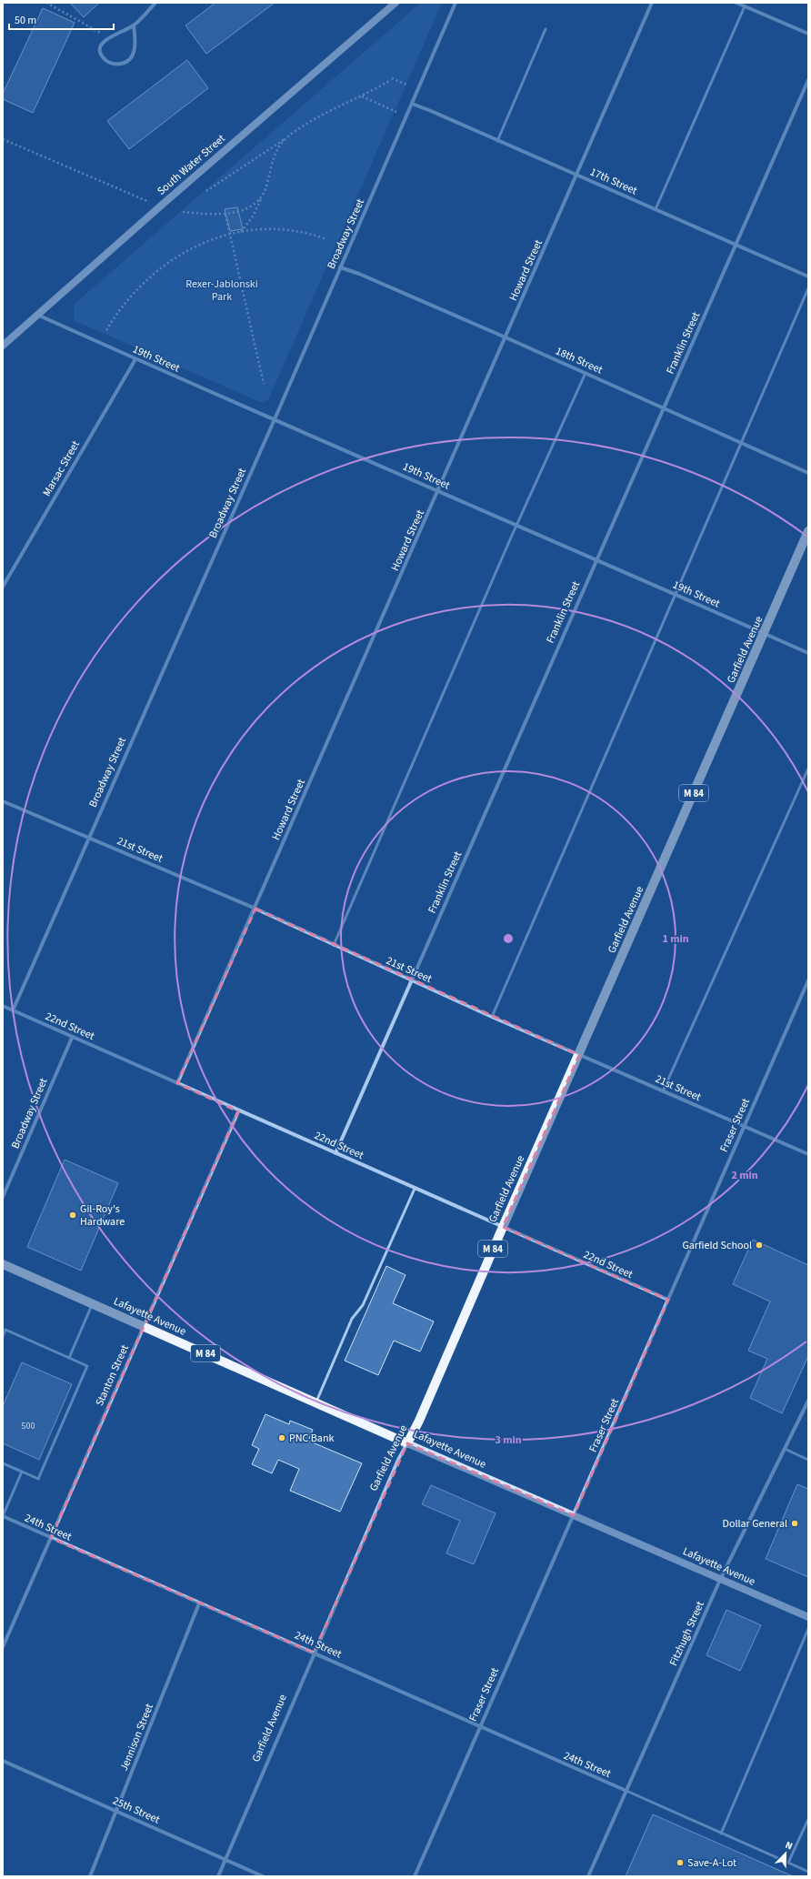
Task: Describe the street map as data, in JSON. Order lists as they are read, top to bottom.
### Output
{
  "streets": {
    "main road": ["Garfield Avenue", "M 84", "Lafayette Avenue"],
    "street": [
      "South Water Street",
      "17th Street",
      "Broadway Street",
      "Howard Street",
      "Franklin Street",
      "19th Street",
      "18th Street",
      "Marsac Street",
      "21st Street",
      "22nd Street",
      "Fraser Street",
      "Stanton Street",
      "24th Street",
      "Fitzhugh Street",
      "Jennison Street",
      "25th Street"
    ]
  },
  "crossings": [
    ["South Water Street", "19th Street"],
    ["17th Street", "Broadway Street"],
    ["17th Street", "Howard Street"],
    ["17th Street", "Franklin Street"],
    ["Broadway Street", "19th Street"],
    ["Broadway Street", "18th Street"],
    ["Broadway Street", "21st Street"],
    ["Broadway Street", "22nd Street"],
    ["Howard Street", "19th Street"],
    ["Howard Street", "18th Street"],
    ["Howard Street", "21st Street"],
    ["Howard Street", "22nd Street"],
    ["Franklin Street", "19th Street"],
    ["Franklin Street", "18th Street"],
    ["Franklin Street", "21st Street"],
    ["Franklin Street", "22nd Street"],
    ["19th Street", "Marsac Street"],
    ["19th Street", "Garfield Avenue"],
    ["Garfield Avenue", "21st Street"],
    ["Garfield Avenue", "22nd Street"],
    ["Garfield Avenue", "Lafayette Avenue"],
    ["Garfield Avenue", "24th Street"],
    ["Garfield Avenue", "25th Street"],
    ["21st Street", "Fraser Street"],
    ["22nd Street", "Fraser Street"],
    ["22nd Street", "Stanton Street"],
    ["Fraser Street", "Lafayette Avenue"],
    ["Fraser Street", "24th Street"],
    ["Lafayette Avenue", "Stanton Street"],
    ["Lafayette Avenue", "Fitzhugh Street"],
    ["Stanton Street", "24th Street"],
    ["24th Street", "Fitzhugh Street"],
    ["24th Street", "Jennison Street"],
    ["Jennison Street", "25th Street"]
  ],
  "parks": ["Rexer-Jablonski Park"],
  "places": [
    "Gil-Roy's Hardware",
    "Garfield School",
    "PNC Bank",
    "Dollar General",
    "Save-A-Lot"
  ],
  "house_numbers": ["500"],
  "scale_bar": "50 m",
  "north": "top right",
  "rings": ["1 min", "2 min", "3 min"]
}
